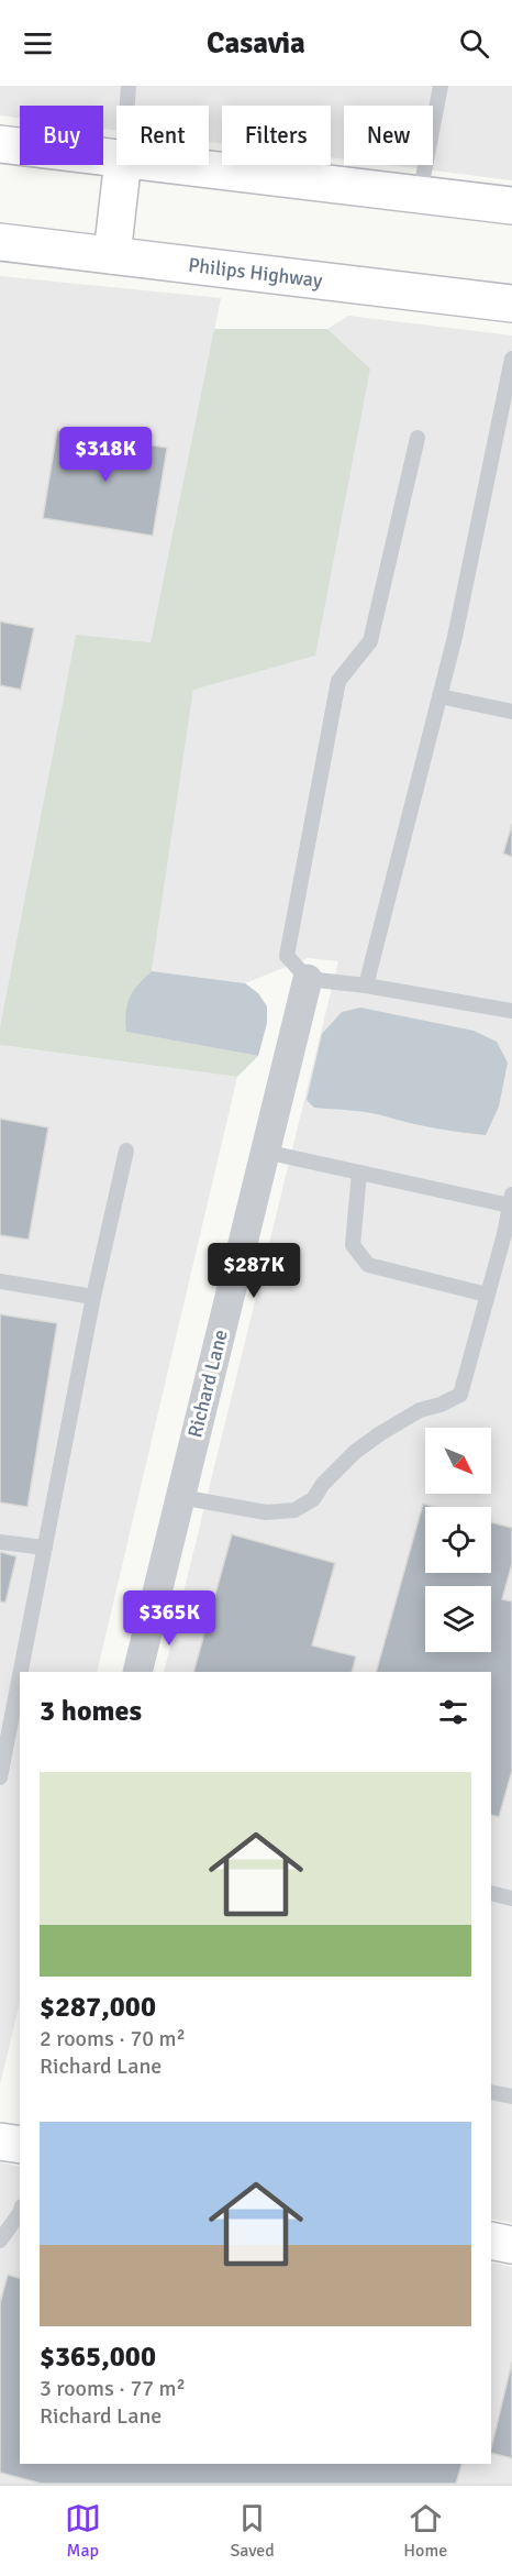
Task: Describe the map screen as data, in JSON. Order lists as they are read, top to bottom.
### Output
{
  "streets": {
    "main road": ["Philips Highway"],
    "street": ["Richard Lane"]
  },
  "north": "bottom right",
  "page": {
    "header": "Casavia",
    "chip": [
      "Buy",
      "Rent",
      "Filters",
      "New"
    ],
    "price": ["$318K", "$287K", "$365K"],
    "heading": "3 homes",
    "list": [
      {
        "name": "$287,000",
        "note": "2 rooms · 70 m² · Richard Lane"
      },
      {
        "name": "$365,000",
        "note": "3 rooms · 77 m² · Richard Lane"
      }
    ],
    "tabs": ["Map", "Saved", "Home"]
  }
}
